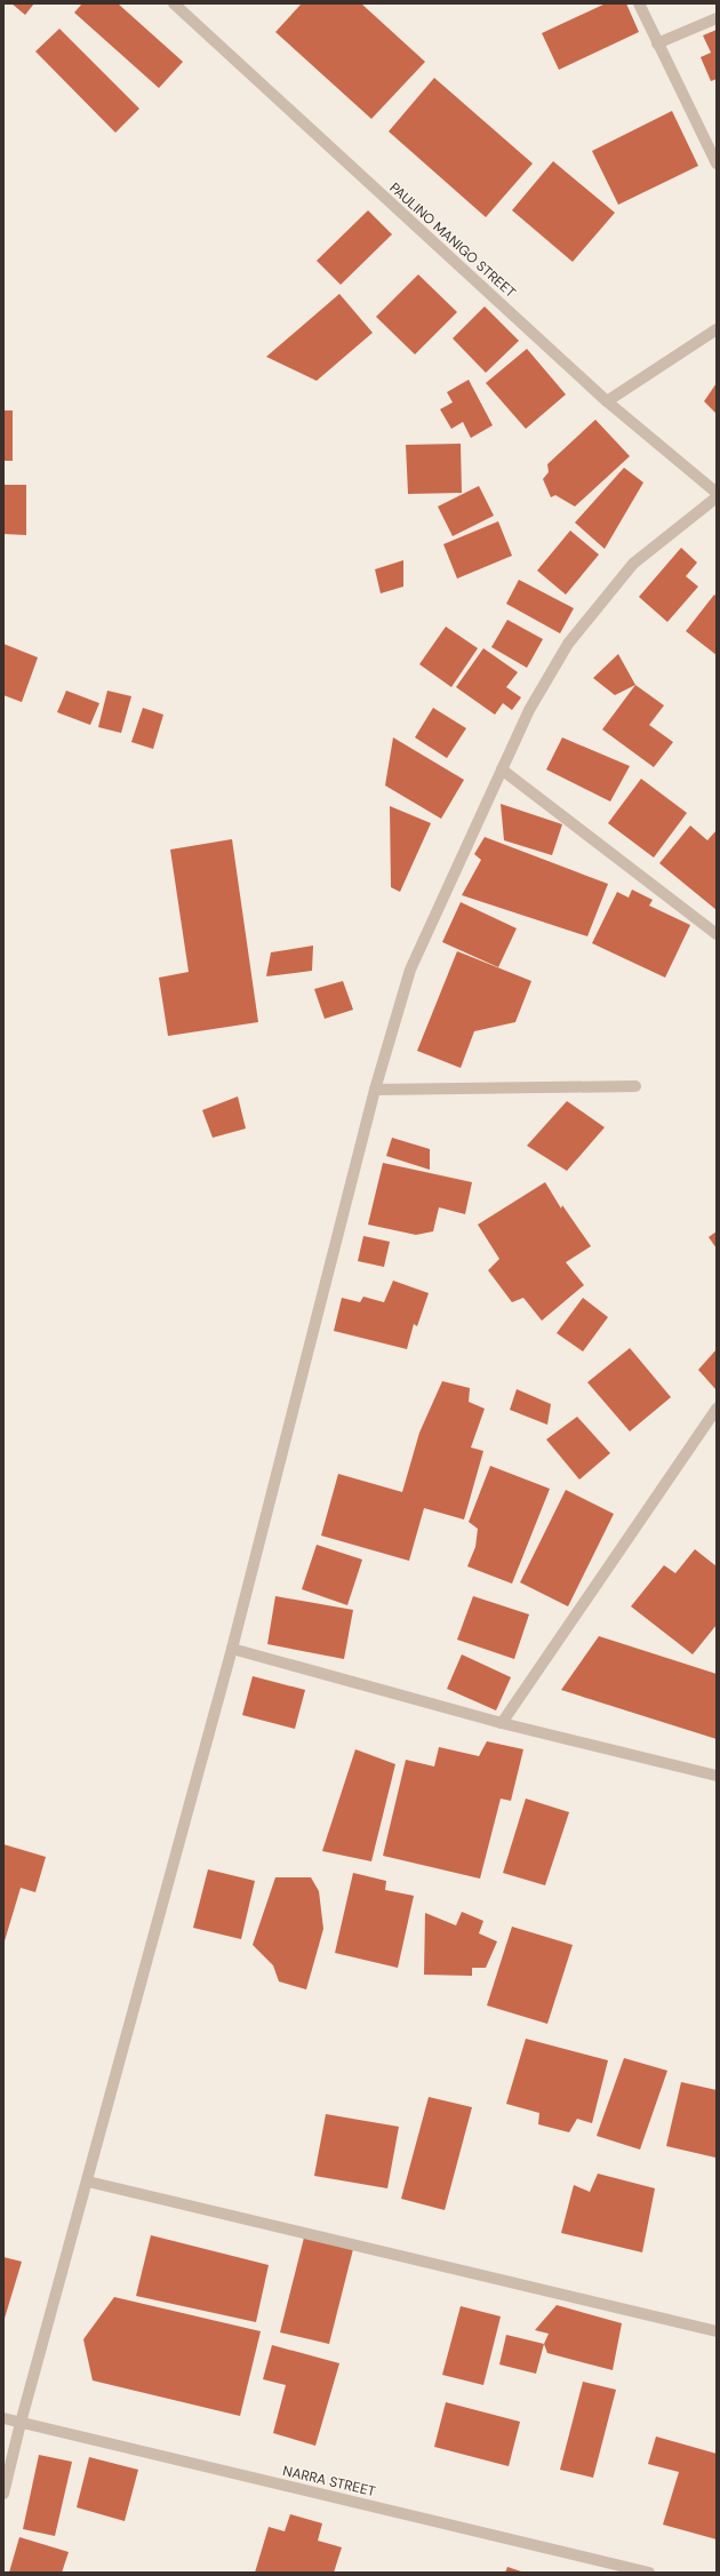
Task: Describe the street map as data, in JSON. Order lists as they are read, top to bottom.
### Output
{
  "streets": {
    "street": ["PAULINO MANIGO STREET", "NARRA STREET"]
  }
}
